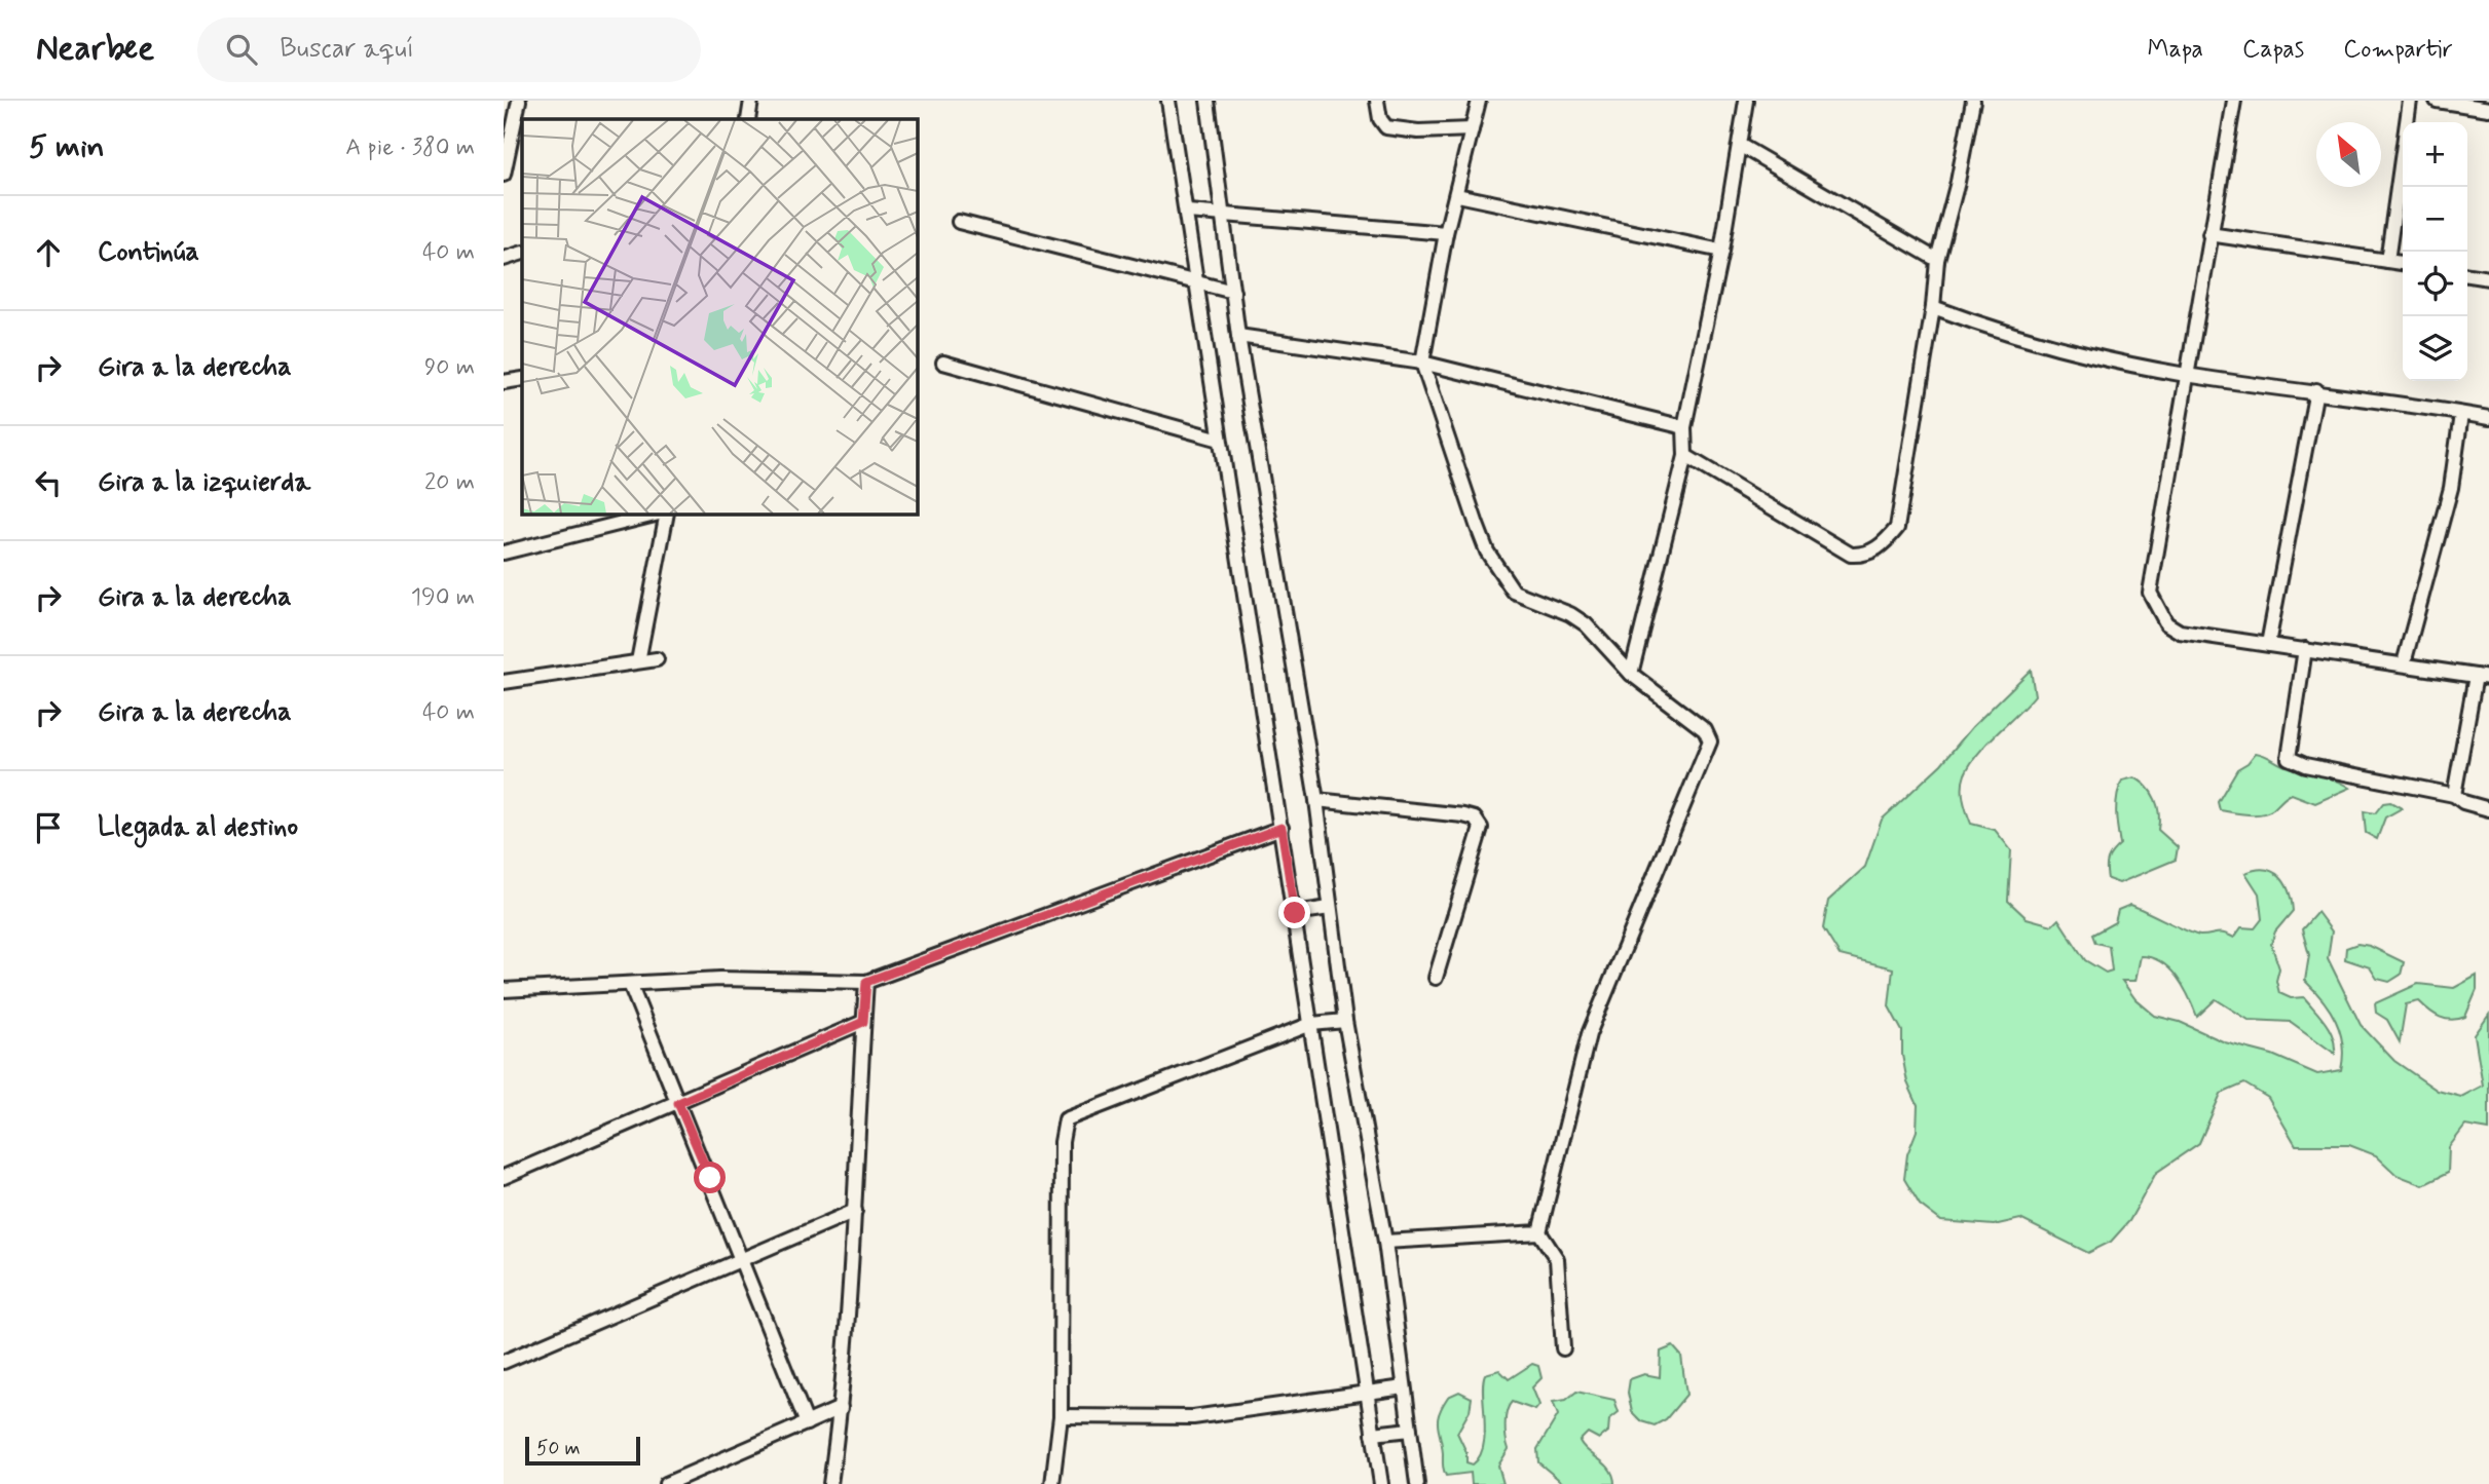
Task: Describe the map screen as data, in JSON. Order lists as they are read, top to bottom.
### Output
{
  "scale_bar": "50 m",
  "north": "top left",
  "page": {
    "header": "Nearbee",
    "search": "Buscar aquí",
    "nav": ["Mapa", "Capas", "Compartir"],
    "heading": ["5 min", "A pie · 380 m"],
    "map_buttons": ["+", "−"],
    "list": [
      ["Continúa", "40 m"],
      ["Gira a la derecha", "90 m"],
      ["Gira a la izquierda", "20 m"],
      ["Gira a la derecha", "190 m"],
      ["Gira a la derecha", "40 m"],
      "Llegada al destino"
    ],
    "scale": "50 m"
  }
}
